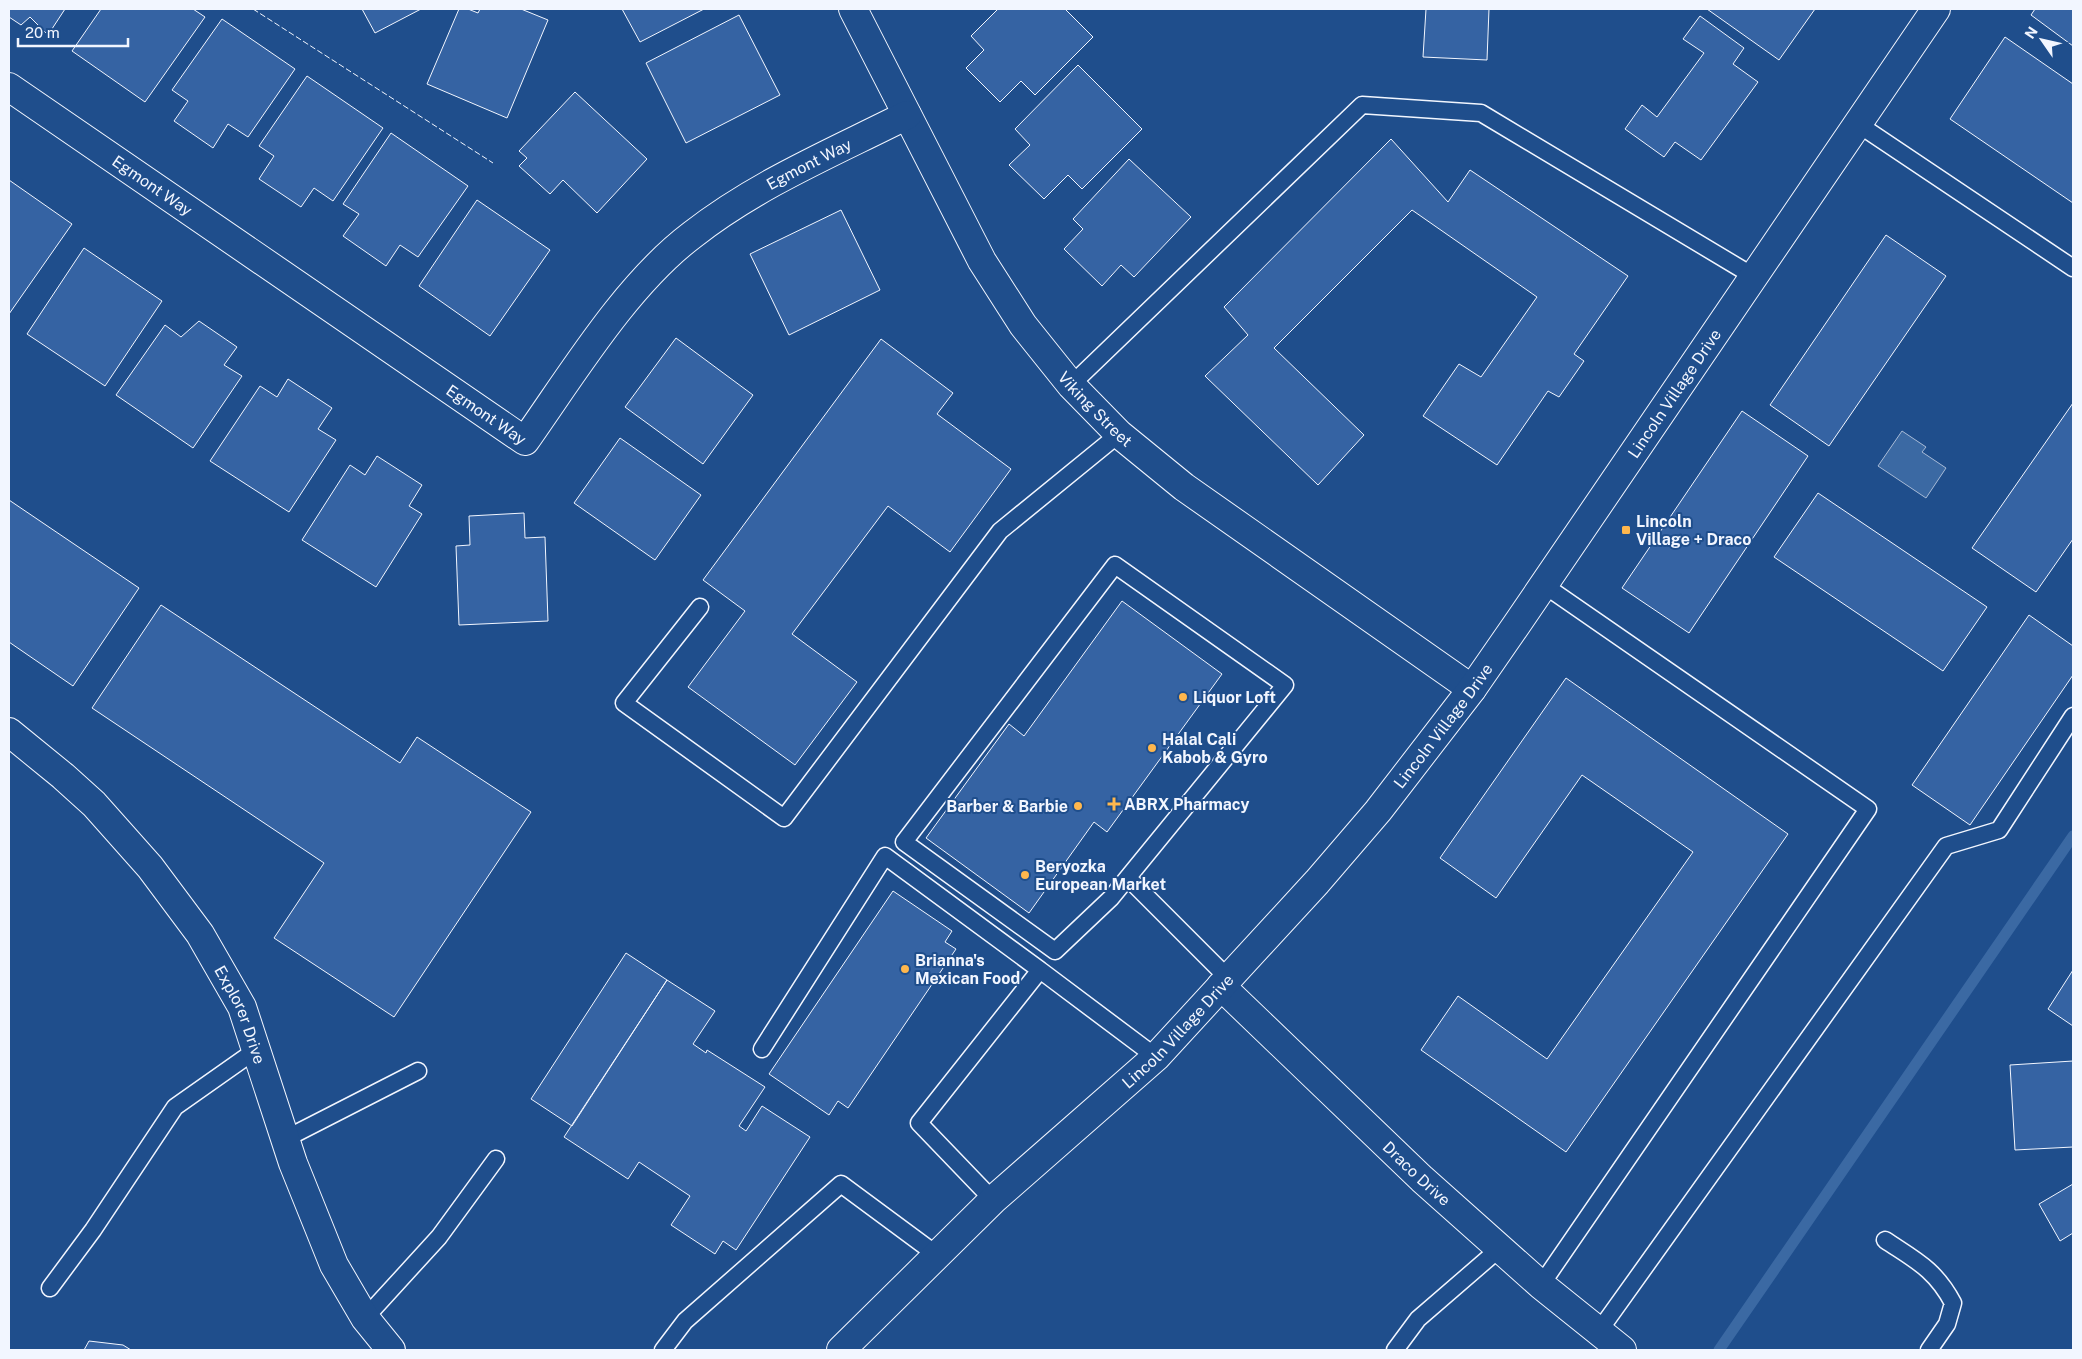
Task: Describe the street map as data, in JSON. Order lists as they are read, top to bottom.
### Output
{
  "streets": {
    "street": [
      "Egmont Way",
      "Lincoln Village Drive",
      "Viking Street",
      "Explorer Drive",
      "Draco Drive"
    ]
  },
  "crossings": [
    ["Egmont Way", "Viking Street"],
    ["Lincoln Village Drive", "Viking Street"],
    ["Lincoln Village Drive", "Draco Drive"]
  ],
  "places": {
    "transit": ["Lincoln Village + Draco"],
    "other": [
      "Liquor Loft",
      "Halal Cali Kabob & Gyro",
      "Barber & Barbie",
      "Beryozka European Market",
      "Brianna's Mexican Food"
    ],
    "health": ["ABRX Pharmacy"]
  },
  "scale_bar": "20 m",
  "north": "top left"
}
